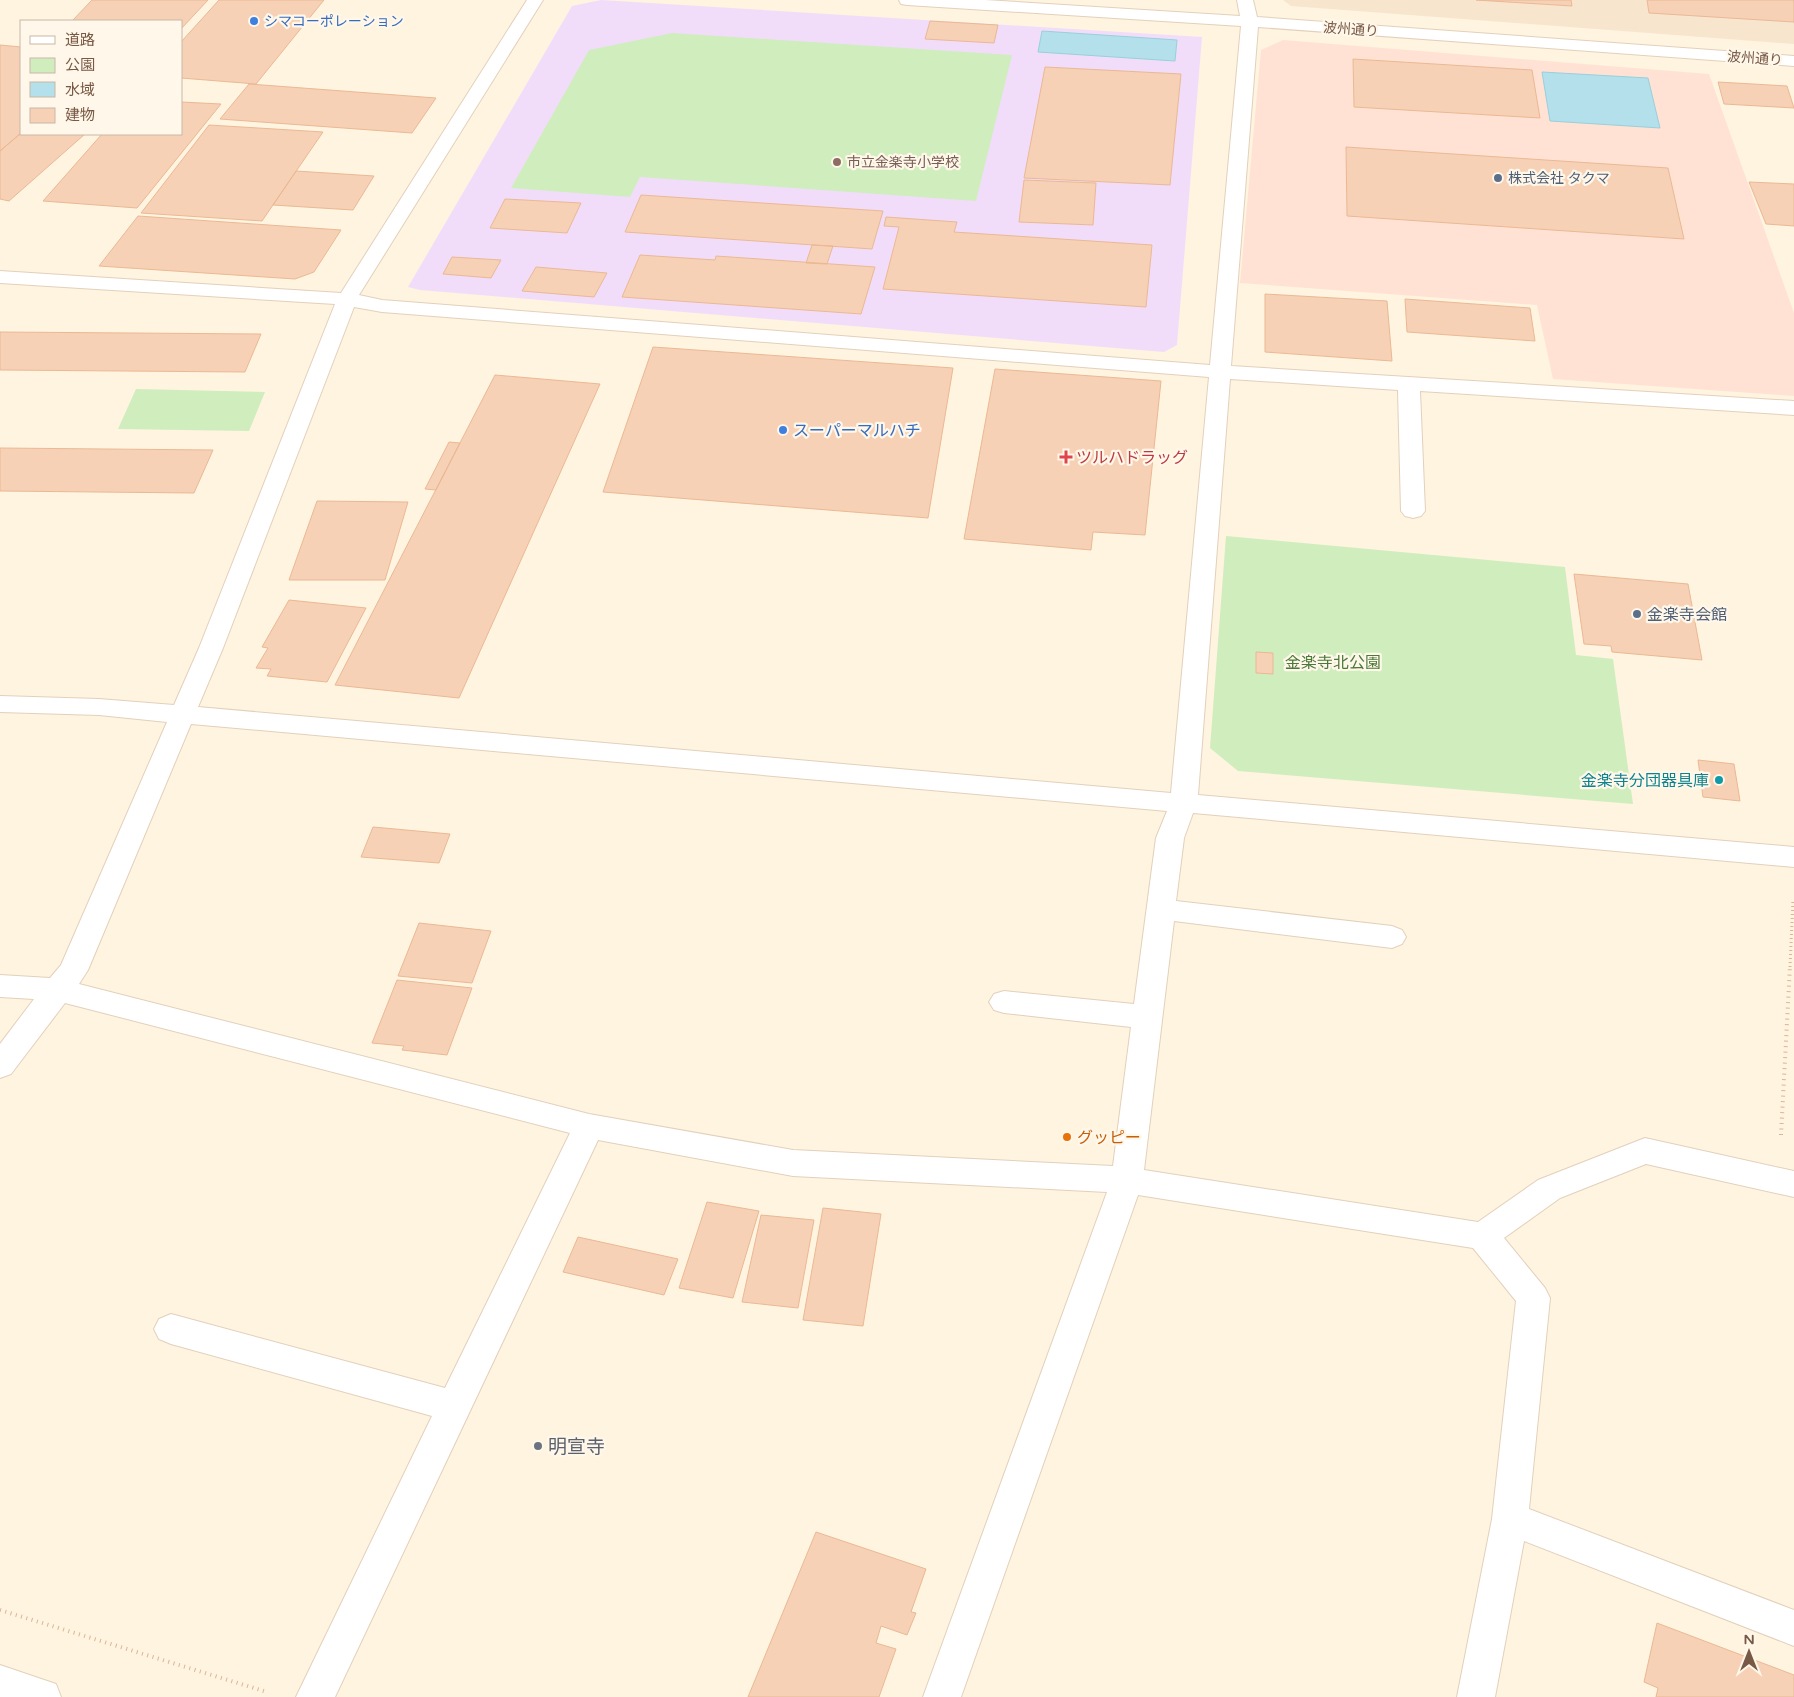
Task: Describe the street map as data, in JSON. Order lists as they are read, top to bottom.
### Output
{
  "streets": {
    "street": ["波州通り"]
  },
  "parks": ["金楽寺北公園"],
  "places": {
    "other": [
      "シマコーポレーション",
      "市立金楽寺小学校",
      "株式会社 タクマ",
      "スーパーマルハチ",
      "金楽寺会館",
      "金楽寺分団器具庫",
      "グッピー",
      "明宣寺"
    ],
    "health": ["ツルハドラッグ"]
  },
  "legend": [
    "道路",
    "公園",
    "水域",
    "建物"
  ],
  "north": "top"
}
